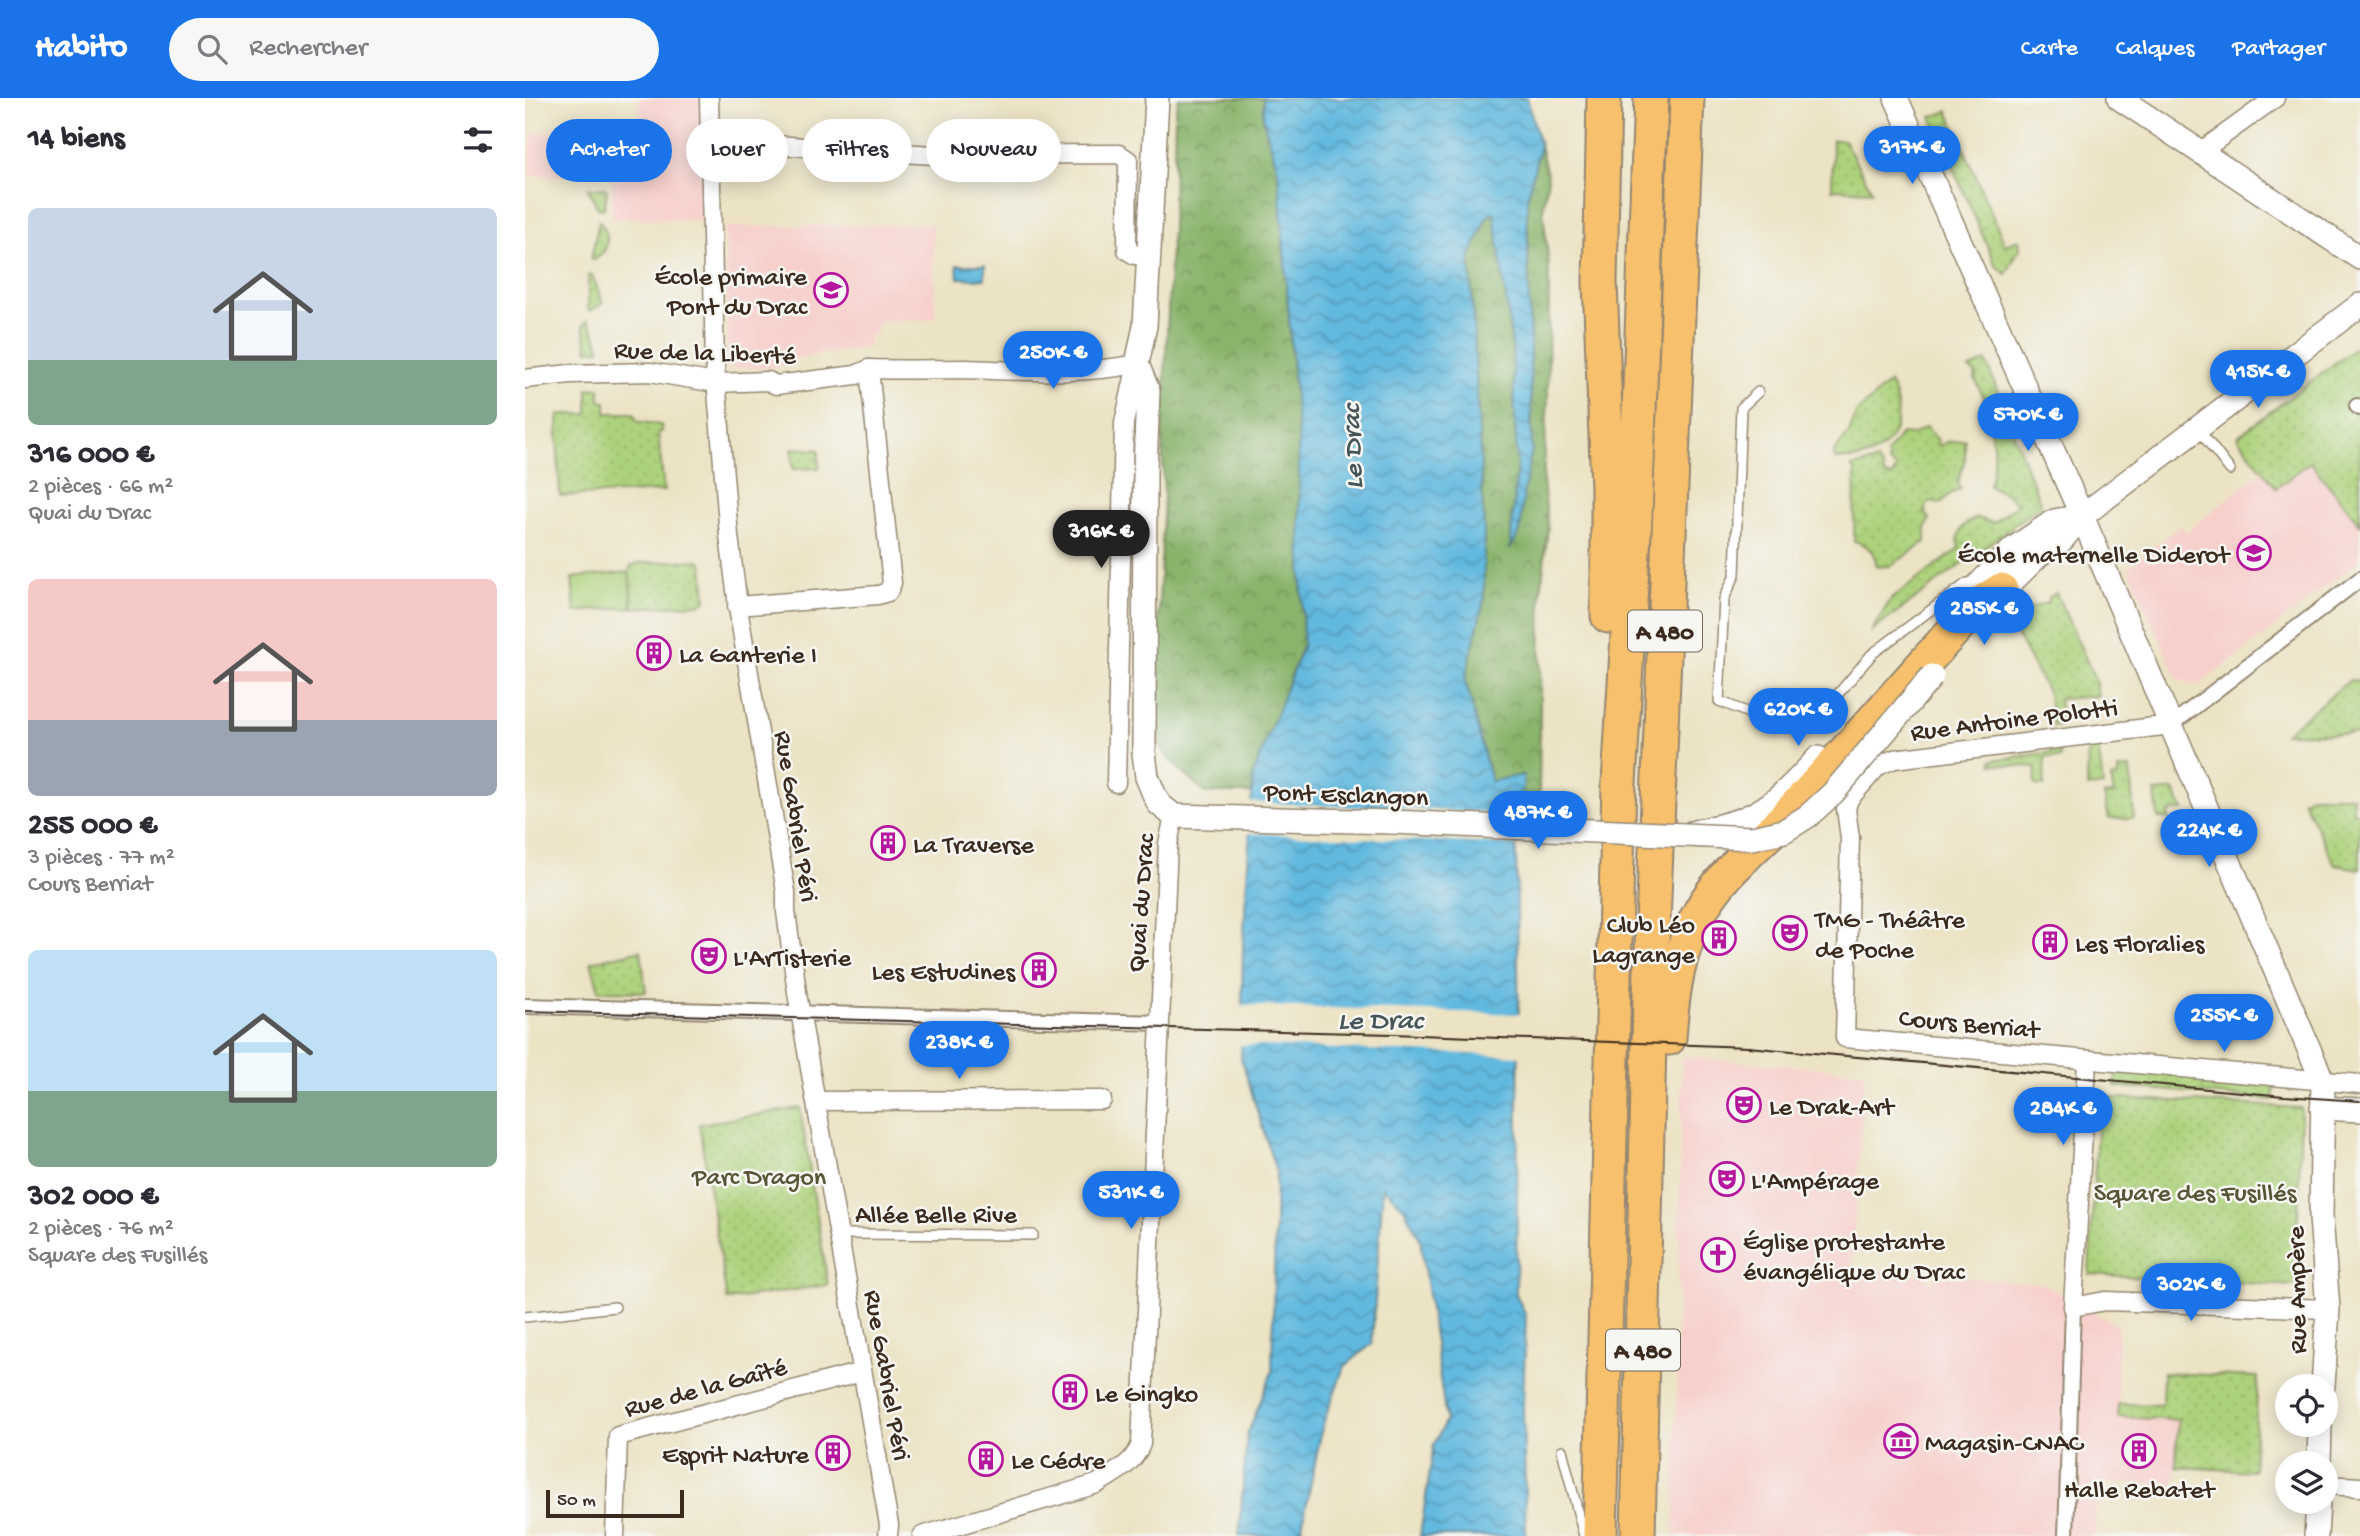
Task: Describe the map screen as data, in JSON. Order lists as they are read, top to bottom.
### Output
{
  "streets": {
    "highway": ["A 480"],
    "street": [
      "Rue de la Liberté",
      "Rue Antoine Polotti",
      "Pont Esclangon",
      "Rue Gabriel Péri",
      "Quai du Drac",
      "Cours Berriat",
      "Rue Ampère",
      "Rue de la Gaîté"
    ],
    "lane": ["Allée Belle Rive"]
  },
  "crossings": [
    ["Rue de la Liberté", "Rue Gabriel Péri"],
    ["Rue de la Liberté", "Quai du Drac"],
    ["Rue Antoine Polotti", "Cours Berriat"],
    ["Pont Esclangon", "Quai du Drac"],
    ["Rue Gabriel Péri", "Allée Belle Rive"],
    ["Rue Gabriel Péri", "Rue de la Gaîté"],
    ["Cours Berriat", "Rue Ampère"]
  ],
  "water": ["Le Drac"],
  "parks": ["Parc Dragon", "Square des Fusillés"],
  "places": {
    "school or university": ["École primaire Pont du Drac", "École maternelle Diderot"],
    "building": [
      "La Ganterie I",
      "La Traverse",
      "Club Léo Lagrange",
      "Les Floralies",
      "Les Estudines",
      "Le Gingko",
      "Halle Rebatet",
      "Esprit Nature",
      "Le Cédre"
    ],
    "theatre": [
      "TMG - Théâtre de Poche",
      "L'ArTisterie",
      "Le Drak-Art",
      "L'Ampérage"
    ],
    "church": ["Église protestante évangélique du Drac"],
    "museum": ["Magasin-CNAC"]
  },
  "scale_bar": "50 m",
  "page": {
    "header": "Habito",
    "search": "Rechercher",
    "nav": ["Carte", "Calques", "Partager"],
    "heading": "14 biens",
    "chip": [
      "Acheter",
      "Louer",
      "Filtres",
      "Nouveau"
    ],
    "price": [
      "317K €",
      "250K €",
      "415K €",
      "570K €",
      "316K €",
      "285K €",
      "620K €",
      "487K €",
      "224K €",
      "255K €",
      "238K €",
      "284K €",
      "531K €",
      "302K €"
    ],
    "list": [
      {
        "name": "316 000 €",
        "note": "2 pièces · 66 m² · Quai du Drac"
      },
      {
        "name": "255 000 €",
        "note": "3 pièces · 77 m² · Cours Berriat"
      },
      {
        "name": "302 000 €",
        "note": "2 pièces · 76 m² · Square des Fusillés"
      }
    ],
    "scale": "50 m"
  }
}
